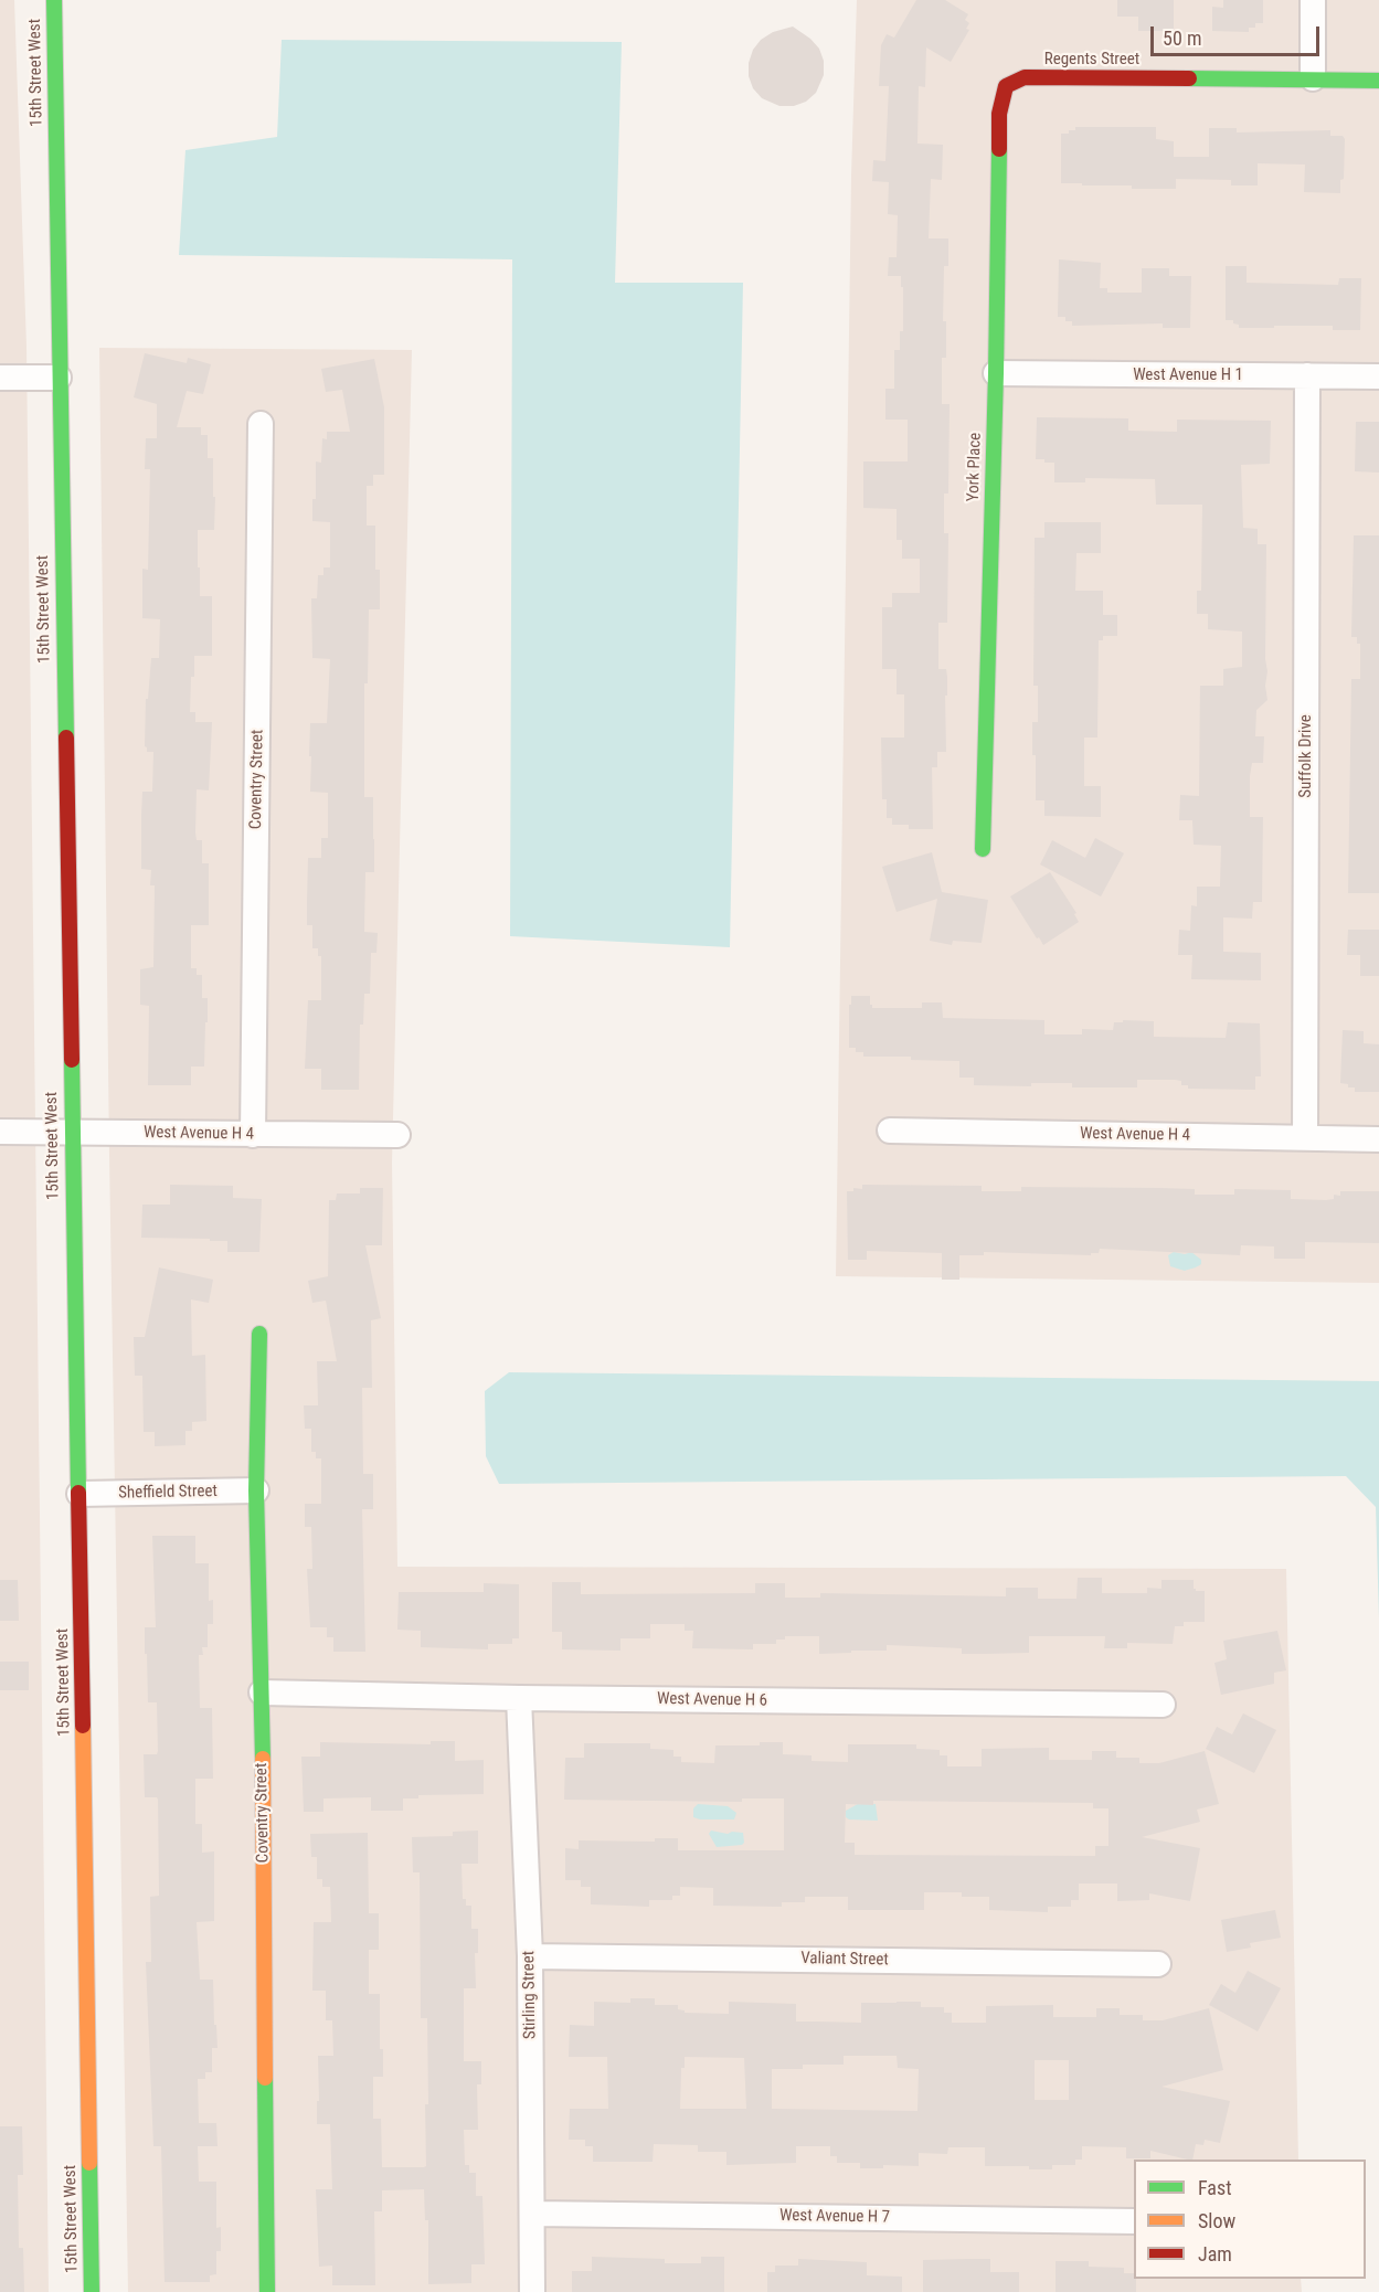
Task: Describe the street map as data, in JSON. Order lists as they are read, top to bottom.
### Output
{
  "streets": {
    "street": [
      "Regents Street",
      "15th Street West",
      "West Avenue H 1",
      "York Place",
      "Suffolk Drive",
      "Coventry Street",
      "West Avenue H 4",
      "Sheffield Street",
      "West Avenue H 6",
      "Valiant Street",
      "Stirling Street",
      "West Avenue H 7"
    ]
  },
  "crossings": [
    ["Regents Street", "York Place"],
    ["15th Street West", "West Avenue H 4"],
    ["15th Street West", "Sheffield Street"],
    ["West Avenue H 1", "York Place"],
    ["West Avenue H 1", "Suffolk Drive"],
    ["Suffolk Drive", "West Avenue H 4"],
    ["Coventry Street", "West Avenue H 4"],
    ["Coventry Street", "Sheffield Street"],
    ["Coventry Street", "West Avenue H 6"],
    ["West Avenue H 6", "Stirling Street"],
    ["Valiant Street", "Stirling Street"],
    ["Stirling Street", "West Avenue H 7"]
  ],
  "legend": ["Fast", "Slow", "Jam"],
  "scale_bar": "50 m"
}
